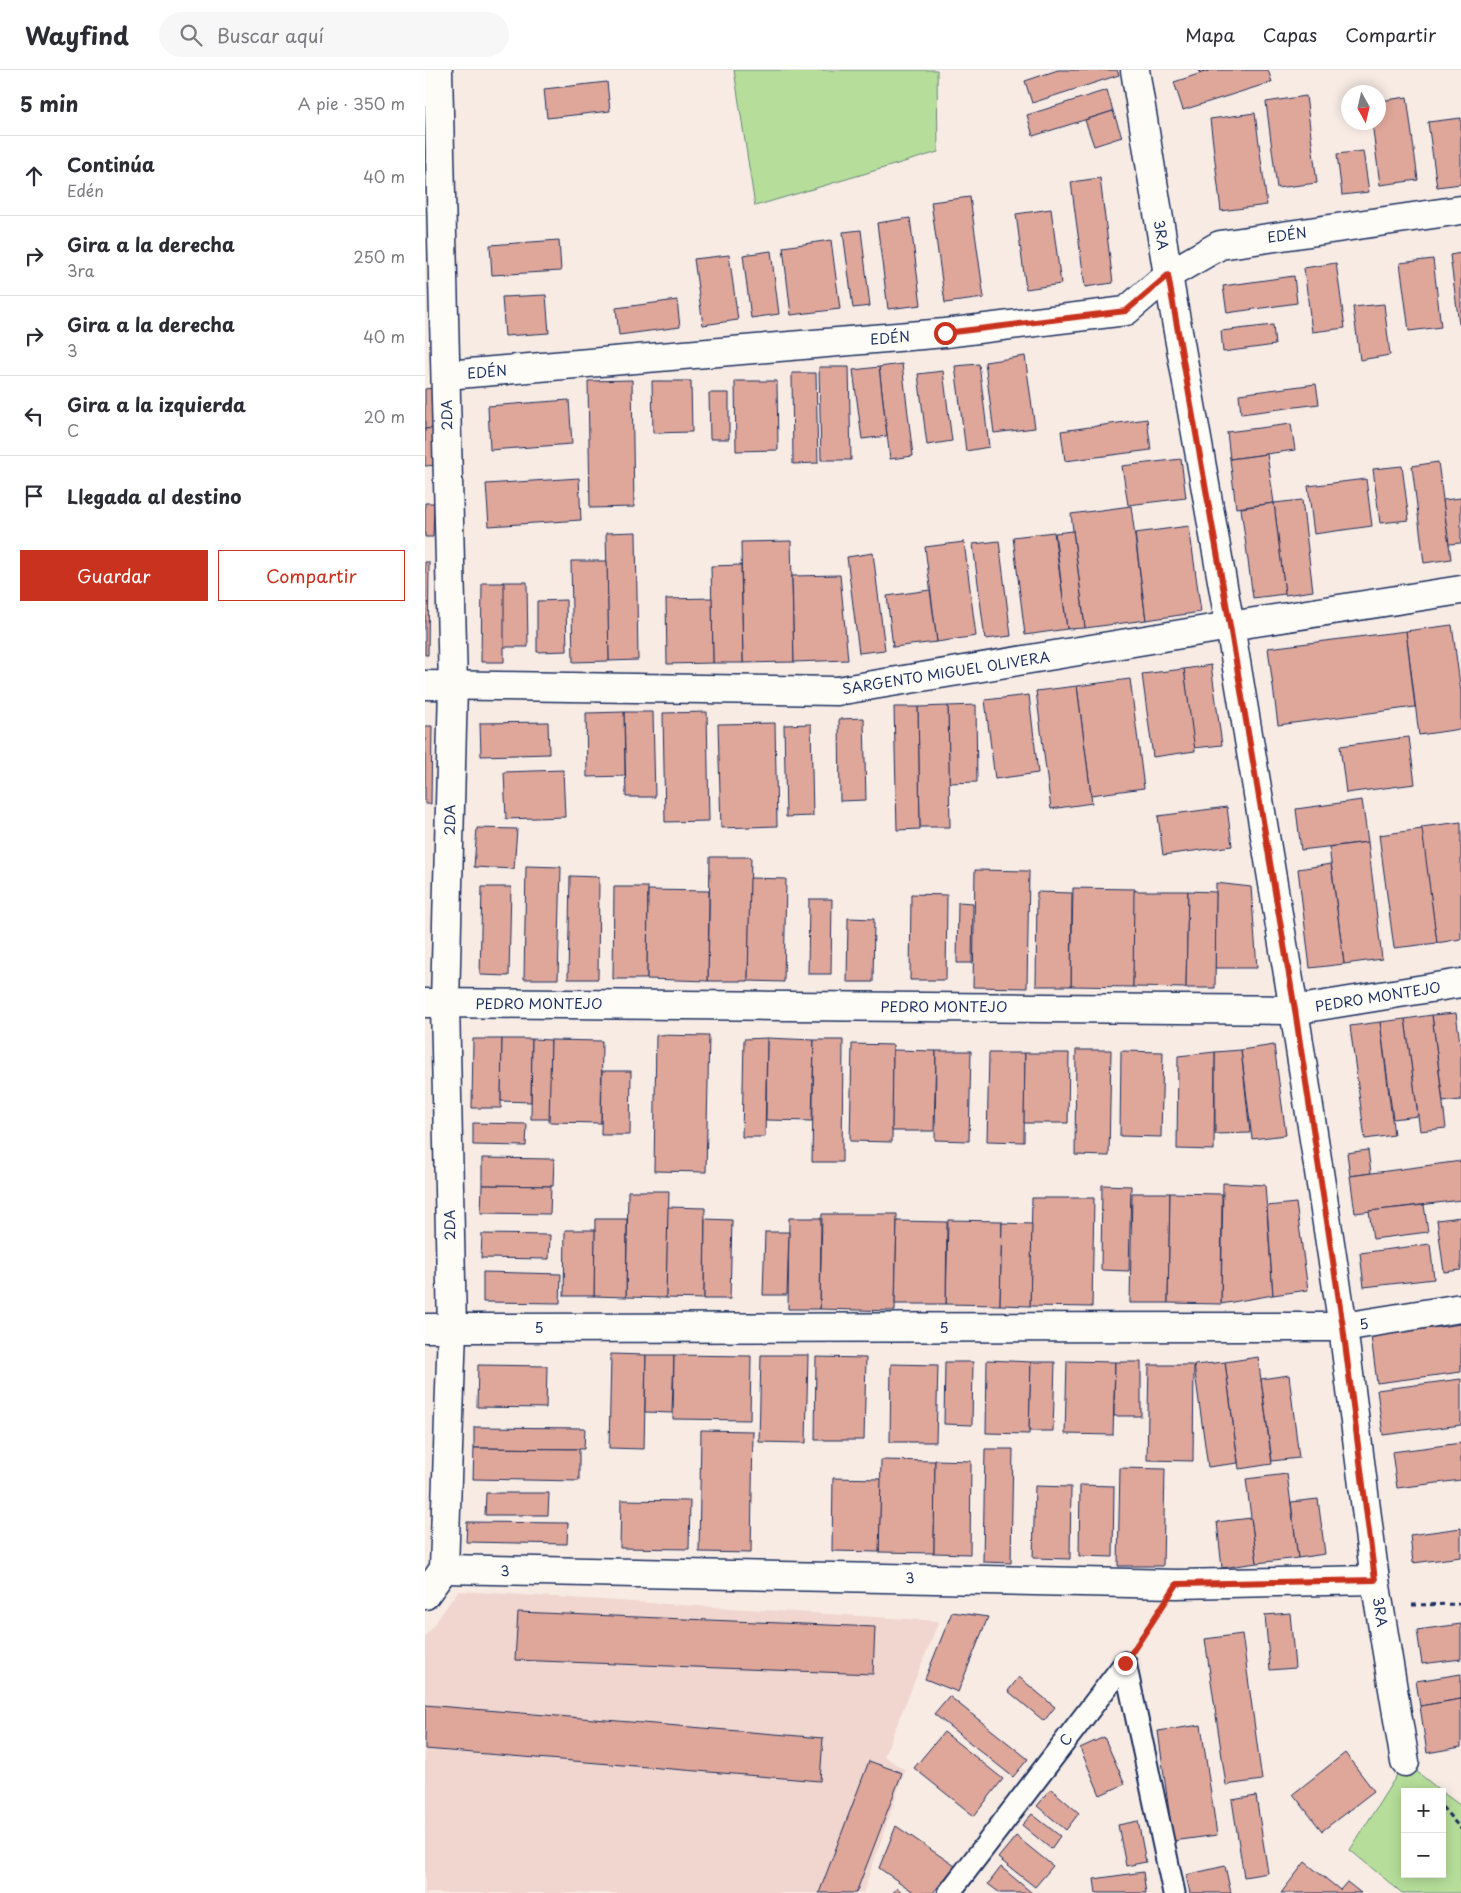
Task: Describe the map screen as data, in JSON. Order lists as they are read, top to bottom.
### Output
{
  "streets": {
    "street": [
      "3RA",
      "EDÉN",
      "2DA",
      "SARGENTO MIGUEL OLIVERA",
      "PEDRO MONTEJO",
      "5",
      "3"
    ],
    "lane": ["C"]
  },
  "crossings": [
    ["3RA", "EDÉN"],
    ["3RA", "SARGENTO MIGUEL OLIVERA"],
    ["3RA", "PEDRO MONTEJO"],
    ["3RA", "5"],
    ["3RA", "3"],
    ["EDÉN", "2DA"],
    ["2DA", "SARGENTO MIGUEL OLIVERA"],
    ["2DA", "PEDRO MONTEJO"],
    ["2DA", "5"],
    ["2DA", "3"]
  ],
  "north": "bottom",
  "page": {
    "header": "Wayfind",
    "search": "Buscar aquí",
    "nav": ["Mapa", "Capas", "Compartir"],
    "heading": ["5 min", "A pie · 350 m"],
    "list": [
      ["Continúa", "Edén", "40 m"],
      ["Gira a la derecha", "3ra", "250 m"],
      ["Gira a la derecha", "3", "40 m"],
      ["Gira a la izquierda", "C", "20 m"],
      "Llegada al destino"
    ],
    "buttons": ["Guardar", "Compartir"],
    "map_buttons": ["+", "−"]
  }
}
